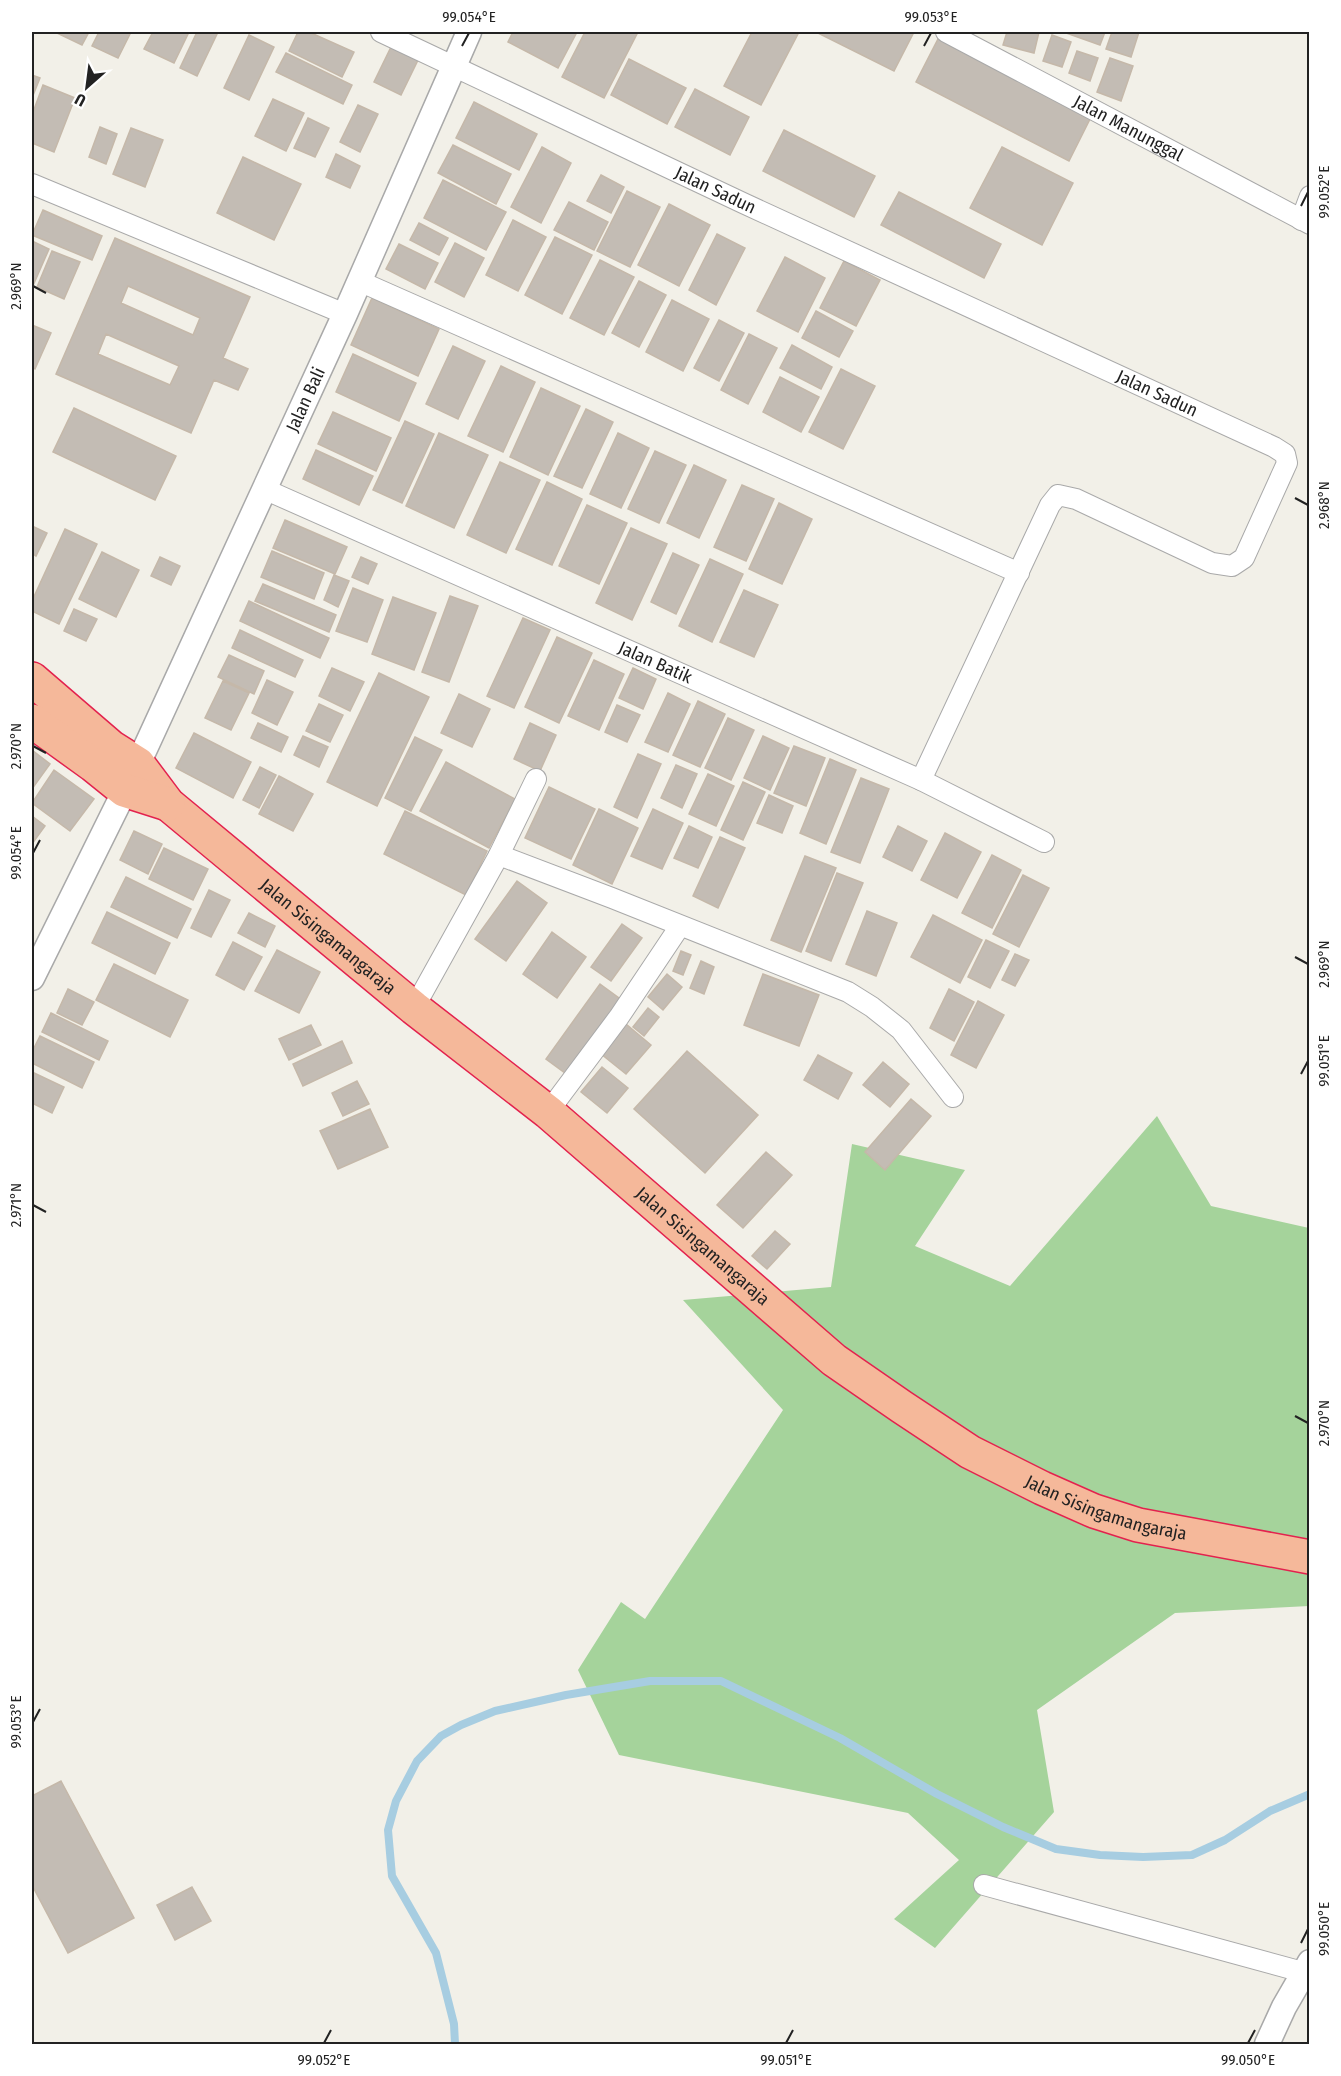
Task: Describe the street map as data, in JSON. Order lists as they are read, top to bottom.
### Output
{
  "streets": {
    "highway": ["Jalan Sisingamangaraja"],
    "street": [
      "Jalan Manunggal",
      "Jalan Sadun",
      "Jalan Bali",
      "Jalan Batik"
    ]
  },
  "crossings": [
    ["Jalan Sadun", "Jalan Bali"],
    ["Jalan Sadun", "Jalan Batik"],
    ["Jalan Bali", "Jalan Batik"],
    ["Jalan Bali", "Jalan Sisingamangaraja"]
  ],
  "north": "bottom left",
  "coordinates": [
    "99.054°E",
    "99.053°E",
    "99.052°E",
    "2.969°N",
    "2.968°N",
    "2.970°N",
    "99.051°E",
    "2.971°N",
    "99.050°E"
  ]
}
